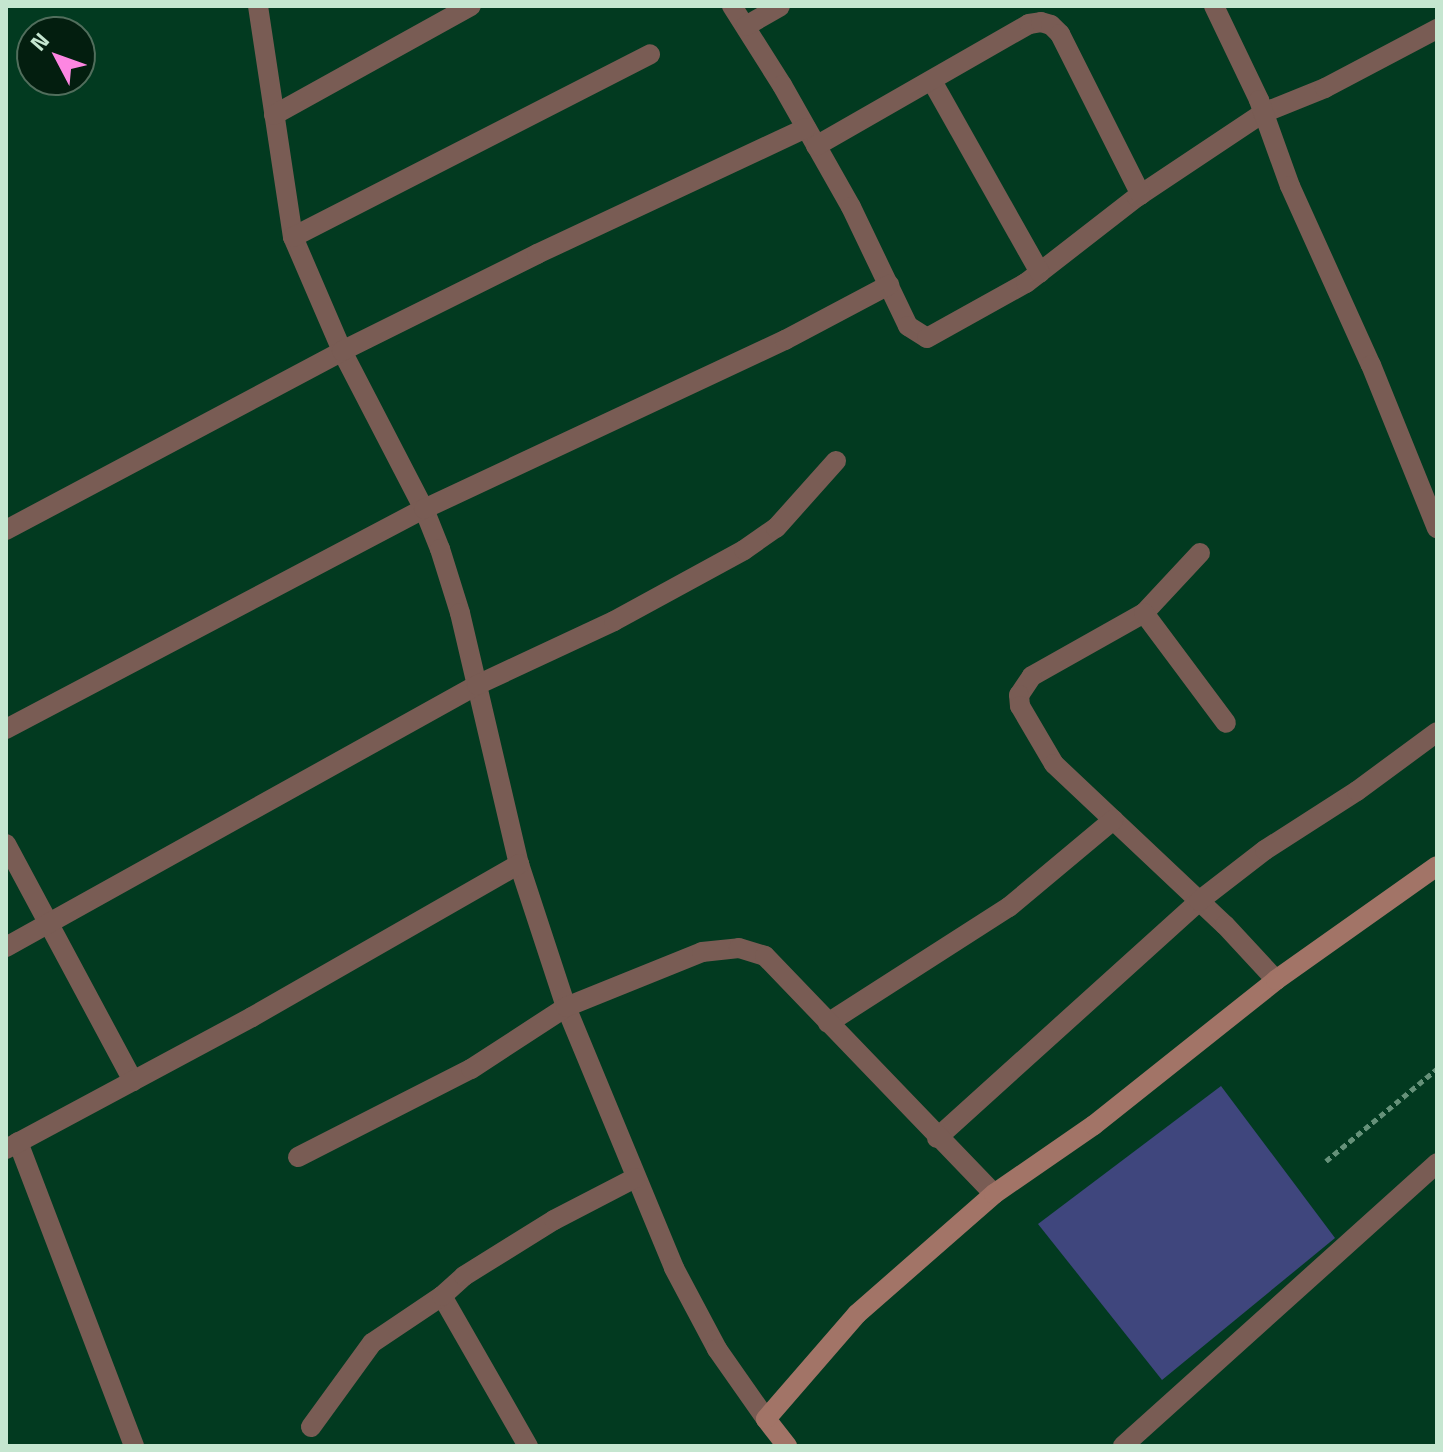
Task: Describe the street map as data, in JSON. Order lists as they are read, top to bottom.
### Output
{
  "north": "top left"
}
